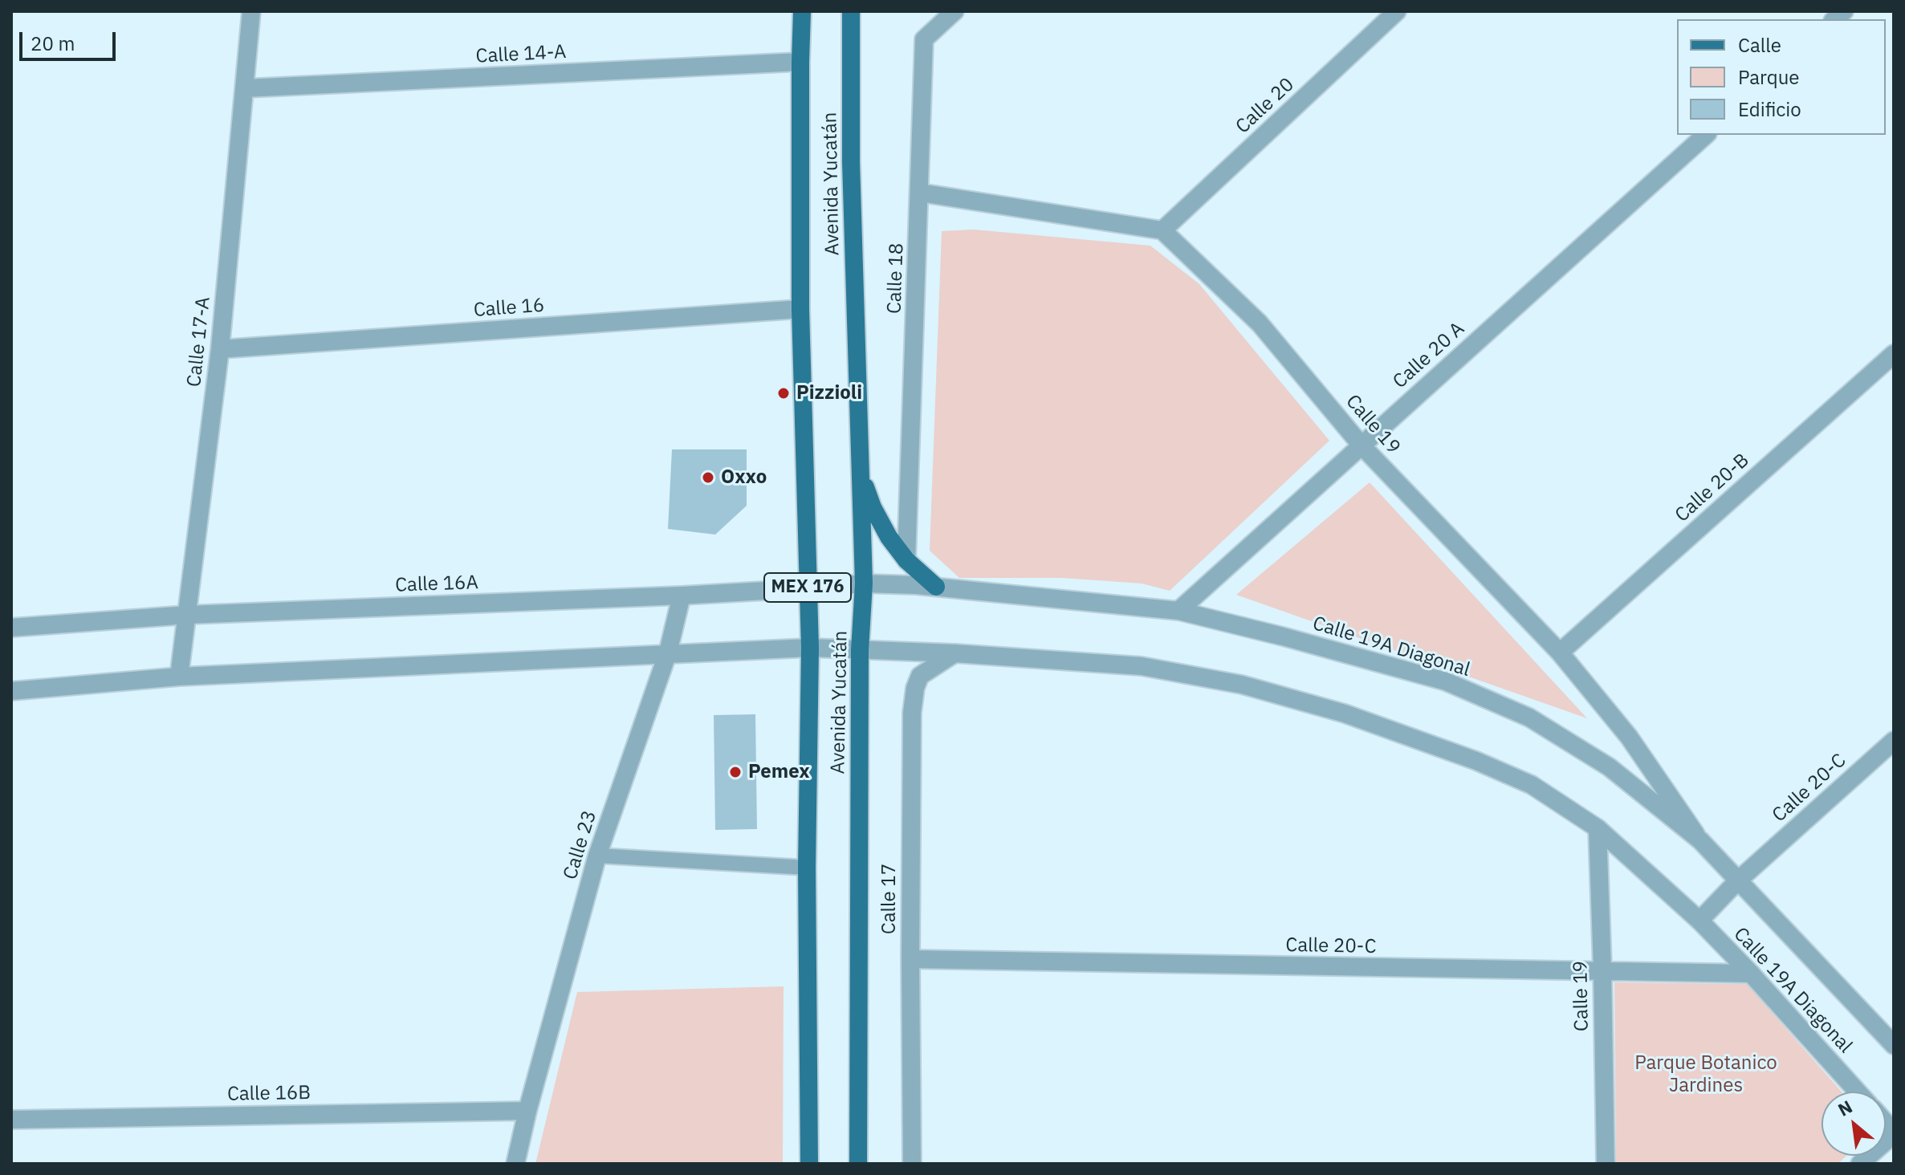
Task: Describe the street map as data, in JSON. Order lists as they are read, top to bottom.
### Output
{
  "streets": {
    "main road": ["Avenida Yucatán", "MEX 176"],
    "street": [
      "Calle 14-A",
      "Calle 20",
      "Calle 18",
      "Calle 16",
      "Calle 17-A",
      "Calle 20 A",
      "Calle 19",
      "Calle 20-B",
      "Calle 16A",
      "Calle 19A Diagonal",
      "Calle 20-C",
      "Calle 23",
      "Calle 17",
      "Calle 16B"
    ]
  },
  "crossings": [
    ["Calle 14-A", "Avenida Yucatán"],
    ["Calle 14-A", "Calle 17-A"],
    ["Calle 20", "Calle 19"],
    ["Avenida Yucatán", "Calle 16"],
    ["Avenida Yucatán", "Calle 16A"],
    ["Avenida Yucatán", "Calle 19A Diagonal"],
    ["Calle 16", "Calle 17-A"],
    ["Calle 17-A", "Calle 16A"],
    ["Calle 20 A", "Calle 19"],
    ["Calle 20 A", "Calle 19A Diagonal"],
    ["Calle 19", "Calle 20-B"],
    ["Calle 19", "Calle 19A Diagonal"],
    ["Calle 19", "Calle 20-C"],
    ["Calle 16A", "Calle 19A Diagonal"],
    ["Calle 16A", "Calle 23"],
    ["Calle 19A Diagonal", "Calle 20-C"],
    ["Calle 19A Diagonal", "Calle 17"],
    ["Calle 20-C", "Calle 17"],
    ["Calle 23", "Calle 16B"]
  ],
  "parks": ["Parque Botanico Jardines"],
  "places": ["Pizzioli", "Oxxo", "Pemex"],
  "legend": ["Calle", "Parque", "Edificio"],
  "scale_bar": "20 m",
  "north": "top left"
}
